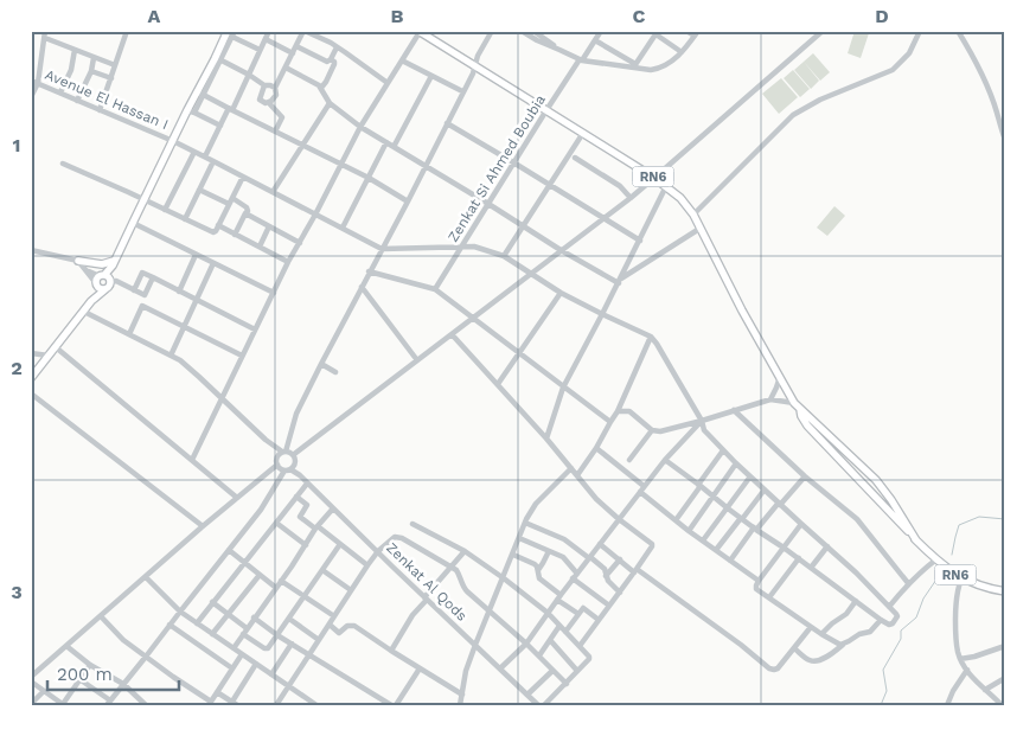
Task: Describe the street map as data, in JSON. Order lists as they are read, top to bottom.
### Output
{
  "streets": {
    "main road": ["RN6"],
    "street": ["Avenue El Hassan I", "Zenkat Si Ahmed Boubia", "Zenkat Al Qods"]
  },
  "crossings": [
    ["Zenkat Si Ahmed Boubia", "RN6"]
  ],
  "scale_bar": "200 m",
  "grid": {
    "columns": [
      "A",
      "B",
      "C",
      "D"
    ],
    "rows": ["1", "2", "3"]
  }
}
